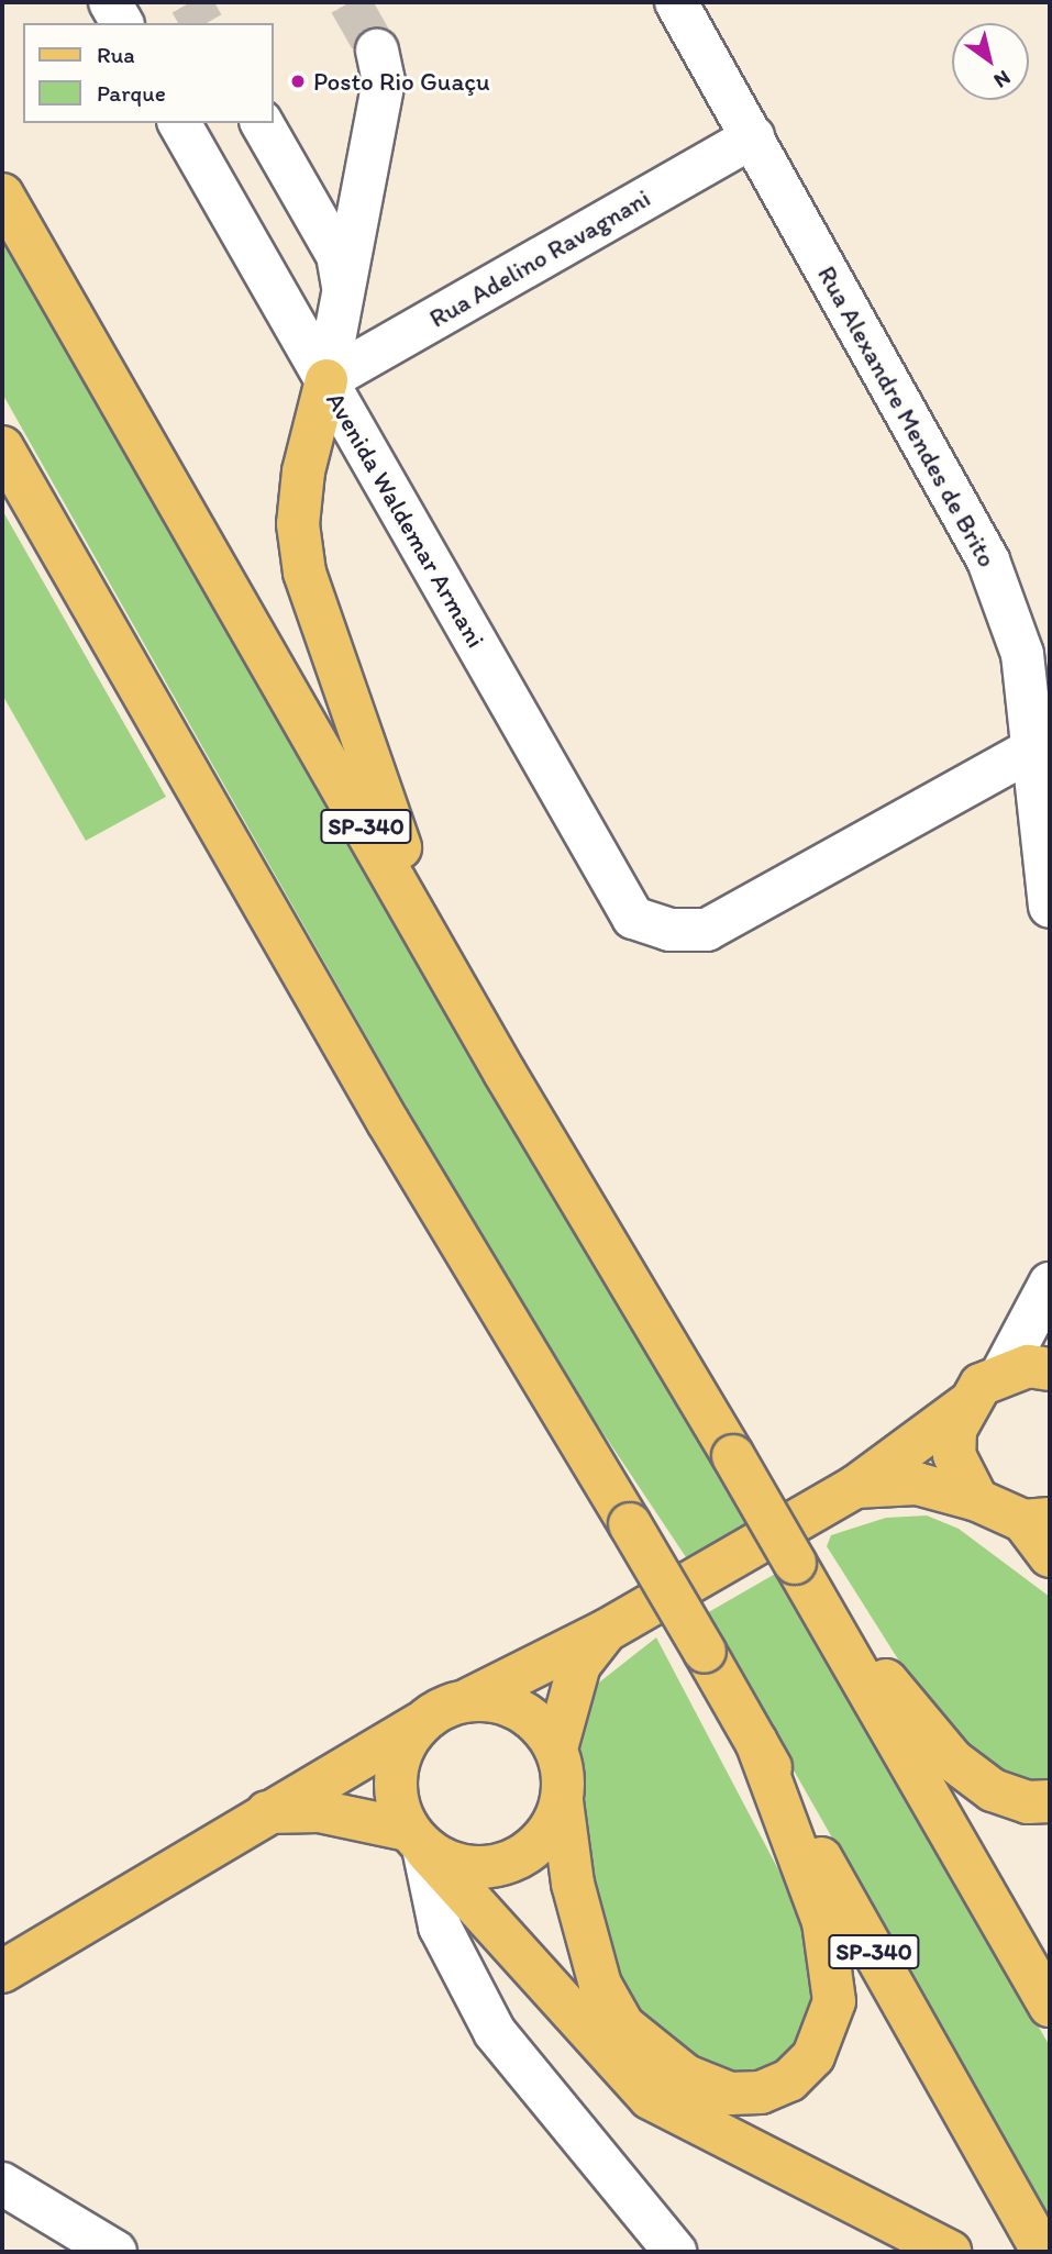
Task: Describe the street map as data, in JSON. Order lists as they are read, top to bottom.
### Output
{
  "streets": {
    "main road": ["SP-340"],
    "street": ["Rua Adelino Ravagnani", "Rua Alexandre Mendes de Brito", "Avenida Waldemar Armani"]
  },
  "crossings": [
    ["Rua Adelino Ravagnani", "Rua Alexandre Mendes de Brito"],
    ["Rua Adelino Ravagnani", "Avenida Waldemar Armani"],
    ["Rua Alexandre Mendes de Brito", "Avenida Waldemar Armani"]
  ],
  "places": ["Posto Rio Guaçu"],
  "legend": ["Rua", "Parque"],
  "north": "bottom right"
}
